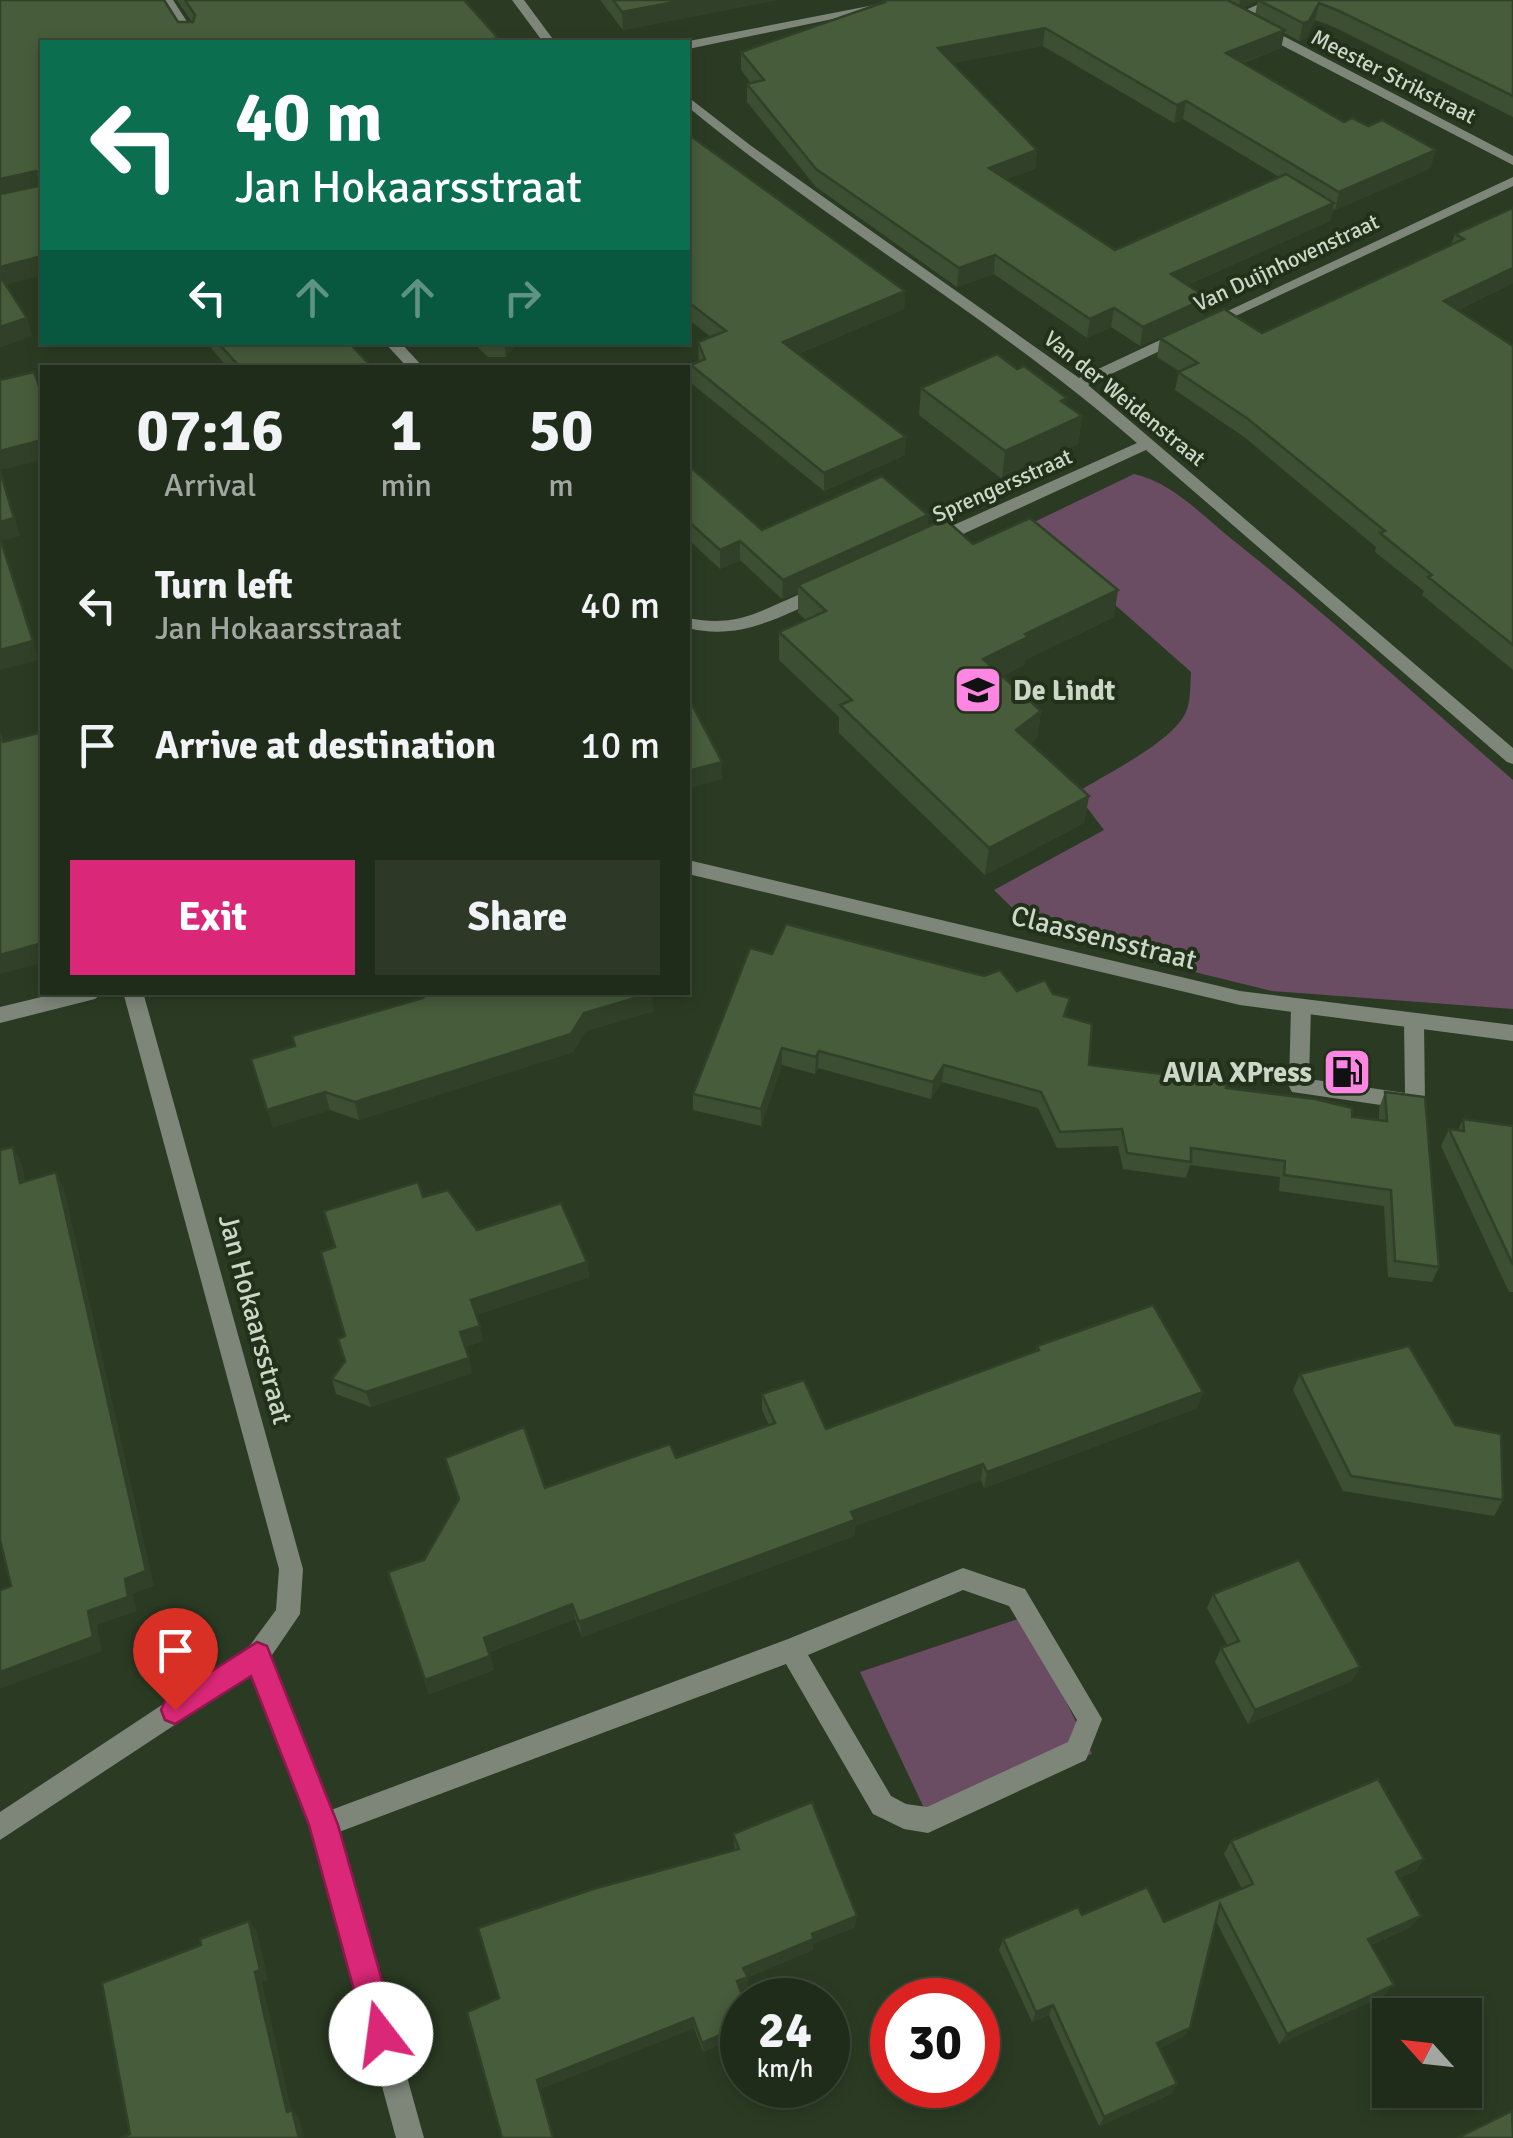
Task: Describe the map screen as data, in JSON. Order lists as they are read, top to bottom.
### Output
{
  "streets": {
    "street": [
      "Meester Strikstraat",
      "Van Duijnhovenstraat",
      "Van der Weidenstraat",
      "Sprengersstraat",
      "Claassensstraat",
      "Jan Hokaarsstraat"
    ]
  },
  "crossings": [
    ["Van Duijnhovenstraat", "Van der Weidenstraat"],
    ["Van der Weidenstraat", "Sprengersstraat"]
  ],
  "places": {
    "school or university": ["De Lindt"],
    "fuel station": ["AVIA XPress"]
  },
  "north": "top left",
  "page": {
    "turn": ["40 m", "Jan Hokaarsstraat"],
    "eta": [
      "07:16",
      "Arrival",
      "1",
      "min",
      "50",
      "m"
    ],
    "list": [
      {
        "name": "Turn left",
        "note": "Jan Hokaarsstraat",
        "value": "40 m"
      },
      {
        "name": "Arrive at destination",
        "value": "10 m"
      }
    ],
    "buttons": ["Exit", "Share"],
    "speed": "24 km/h",
    "limit": "30"
  }
}
